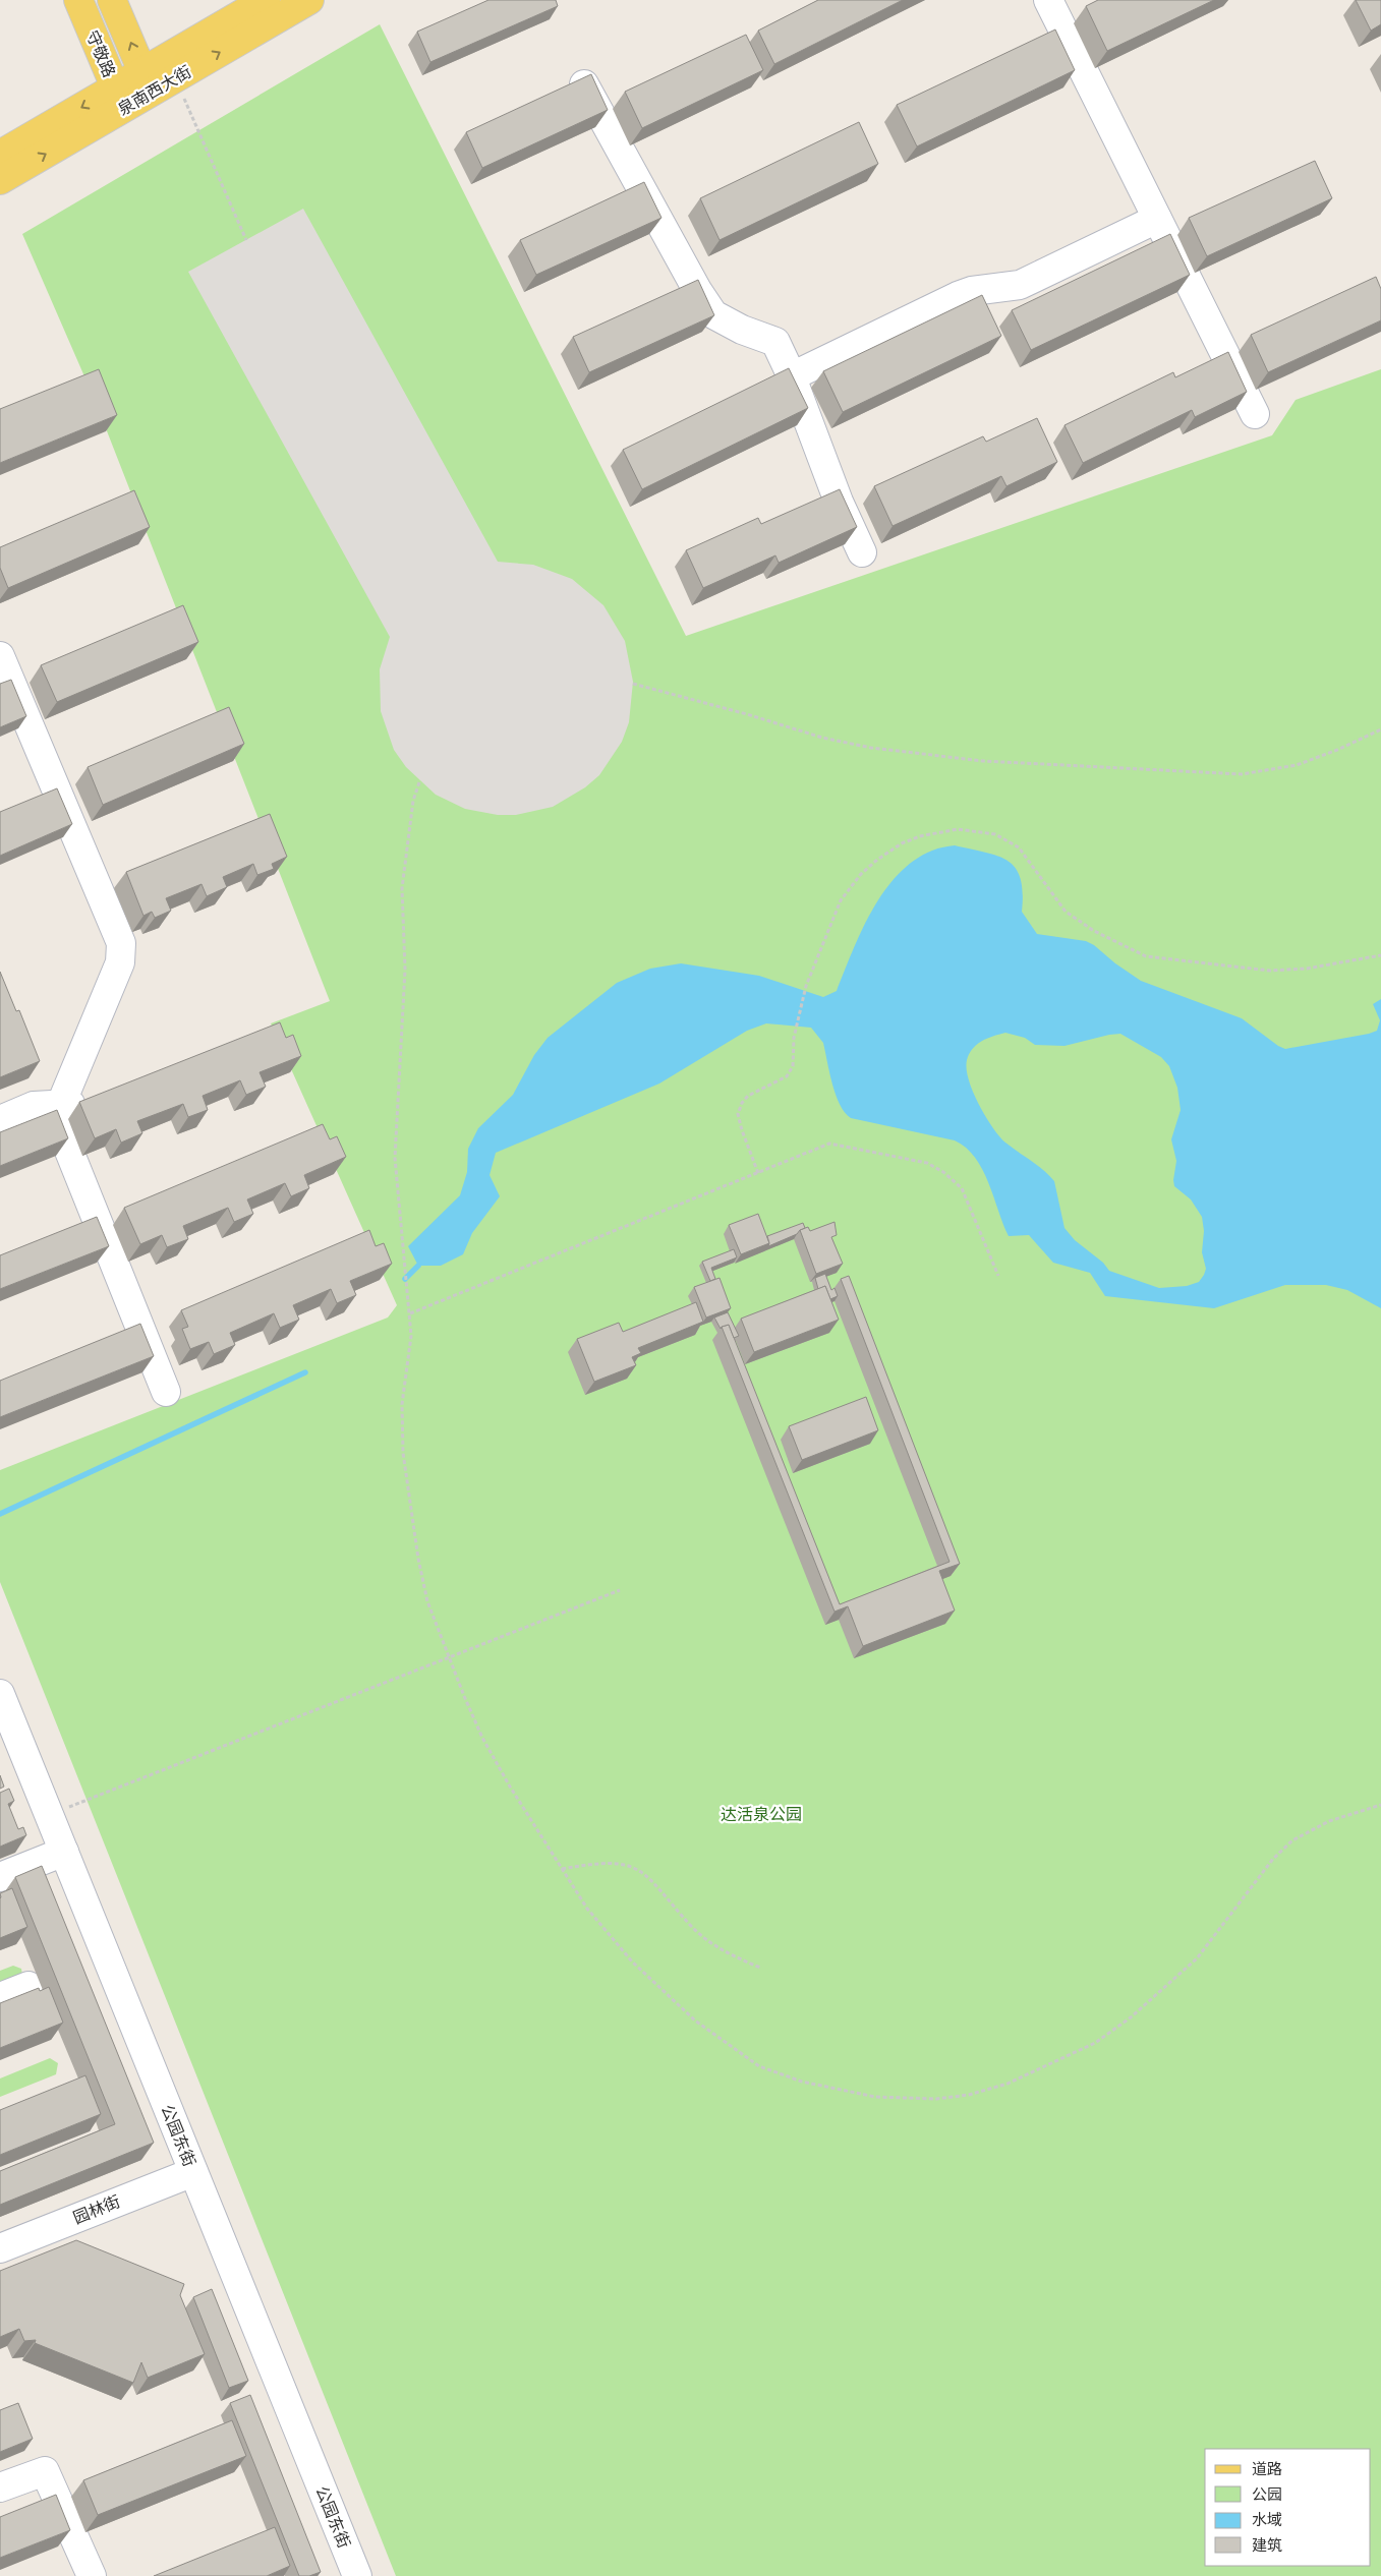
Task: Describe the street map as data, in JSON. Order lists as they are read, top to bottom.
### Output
{
  "streets": {
    "main road": ["守敬路", "泉南西大街"],
    "street": ["公园东街", "园林街"]
  },
  "crossings": [
    ["守敬路", "泉南西大街"],
    ["公园东街", "园林街"]
  ],
  "parks": ["达活泉公园"],
  "legend": [
    "道路",
    "公园",
    "水域",
    "建筑"
  ]
}
